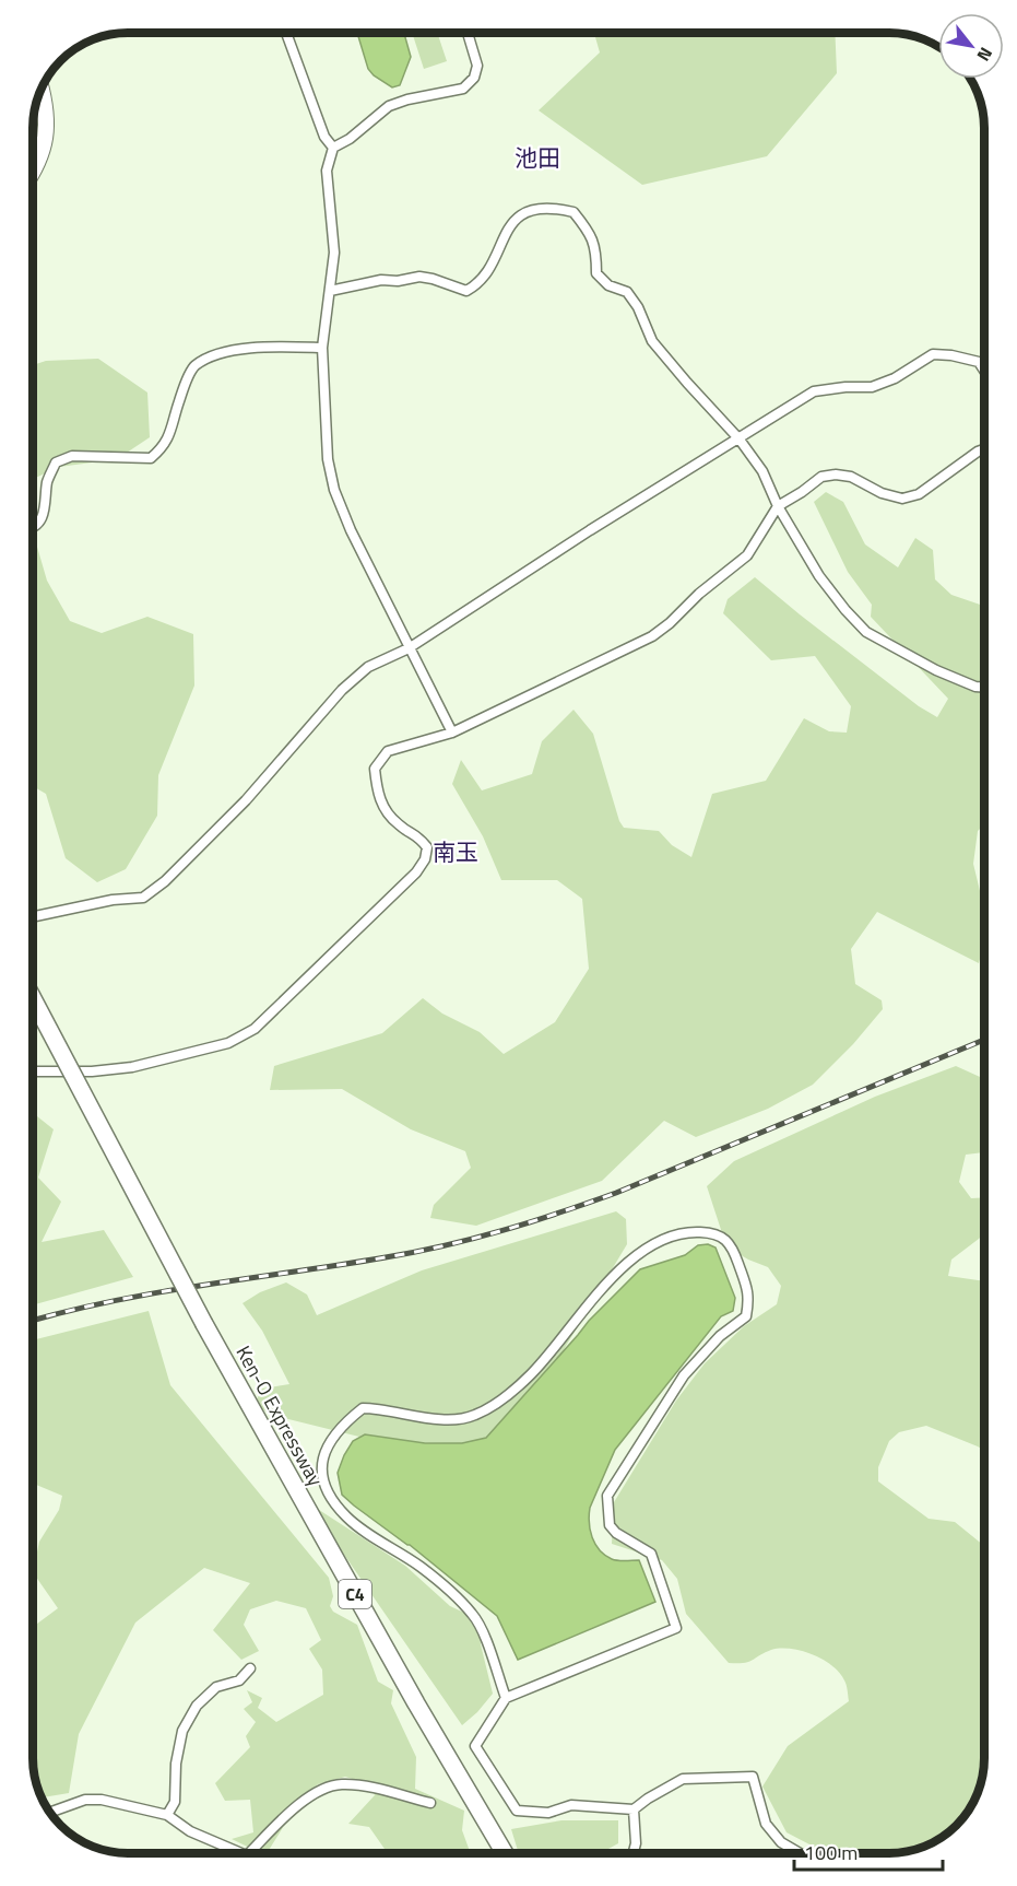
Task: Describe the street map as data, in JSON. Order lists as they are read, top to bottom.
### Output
{
  "streets": {
    "highway": ["Ken-O Expressway", "C4"]
  },
  "districts": ["池田", "南玉"],
  "scale_bar": "100 m",
  "north": "bottom right"
}
